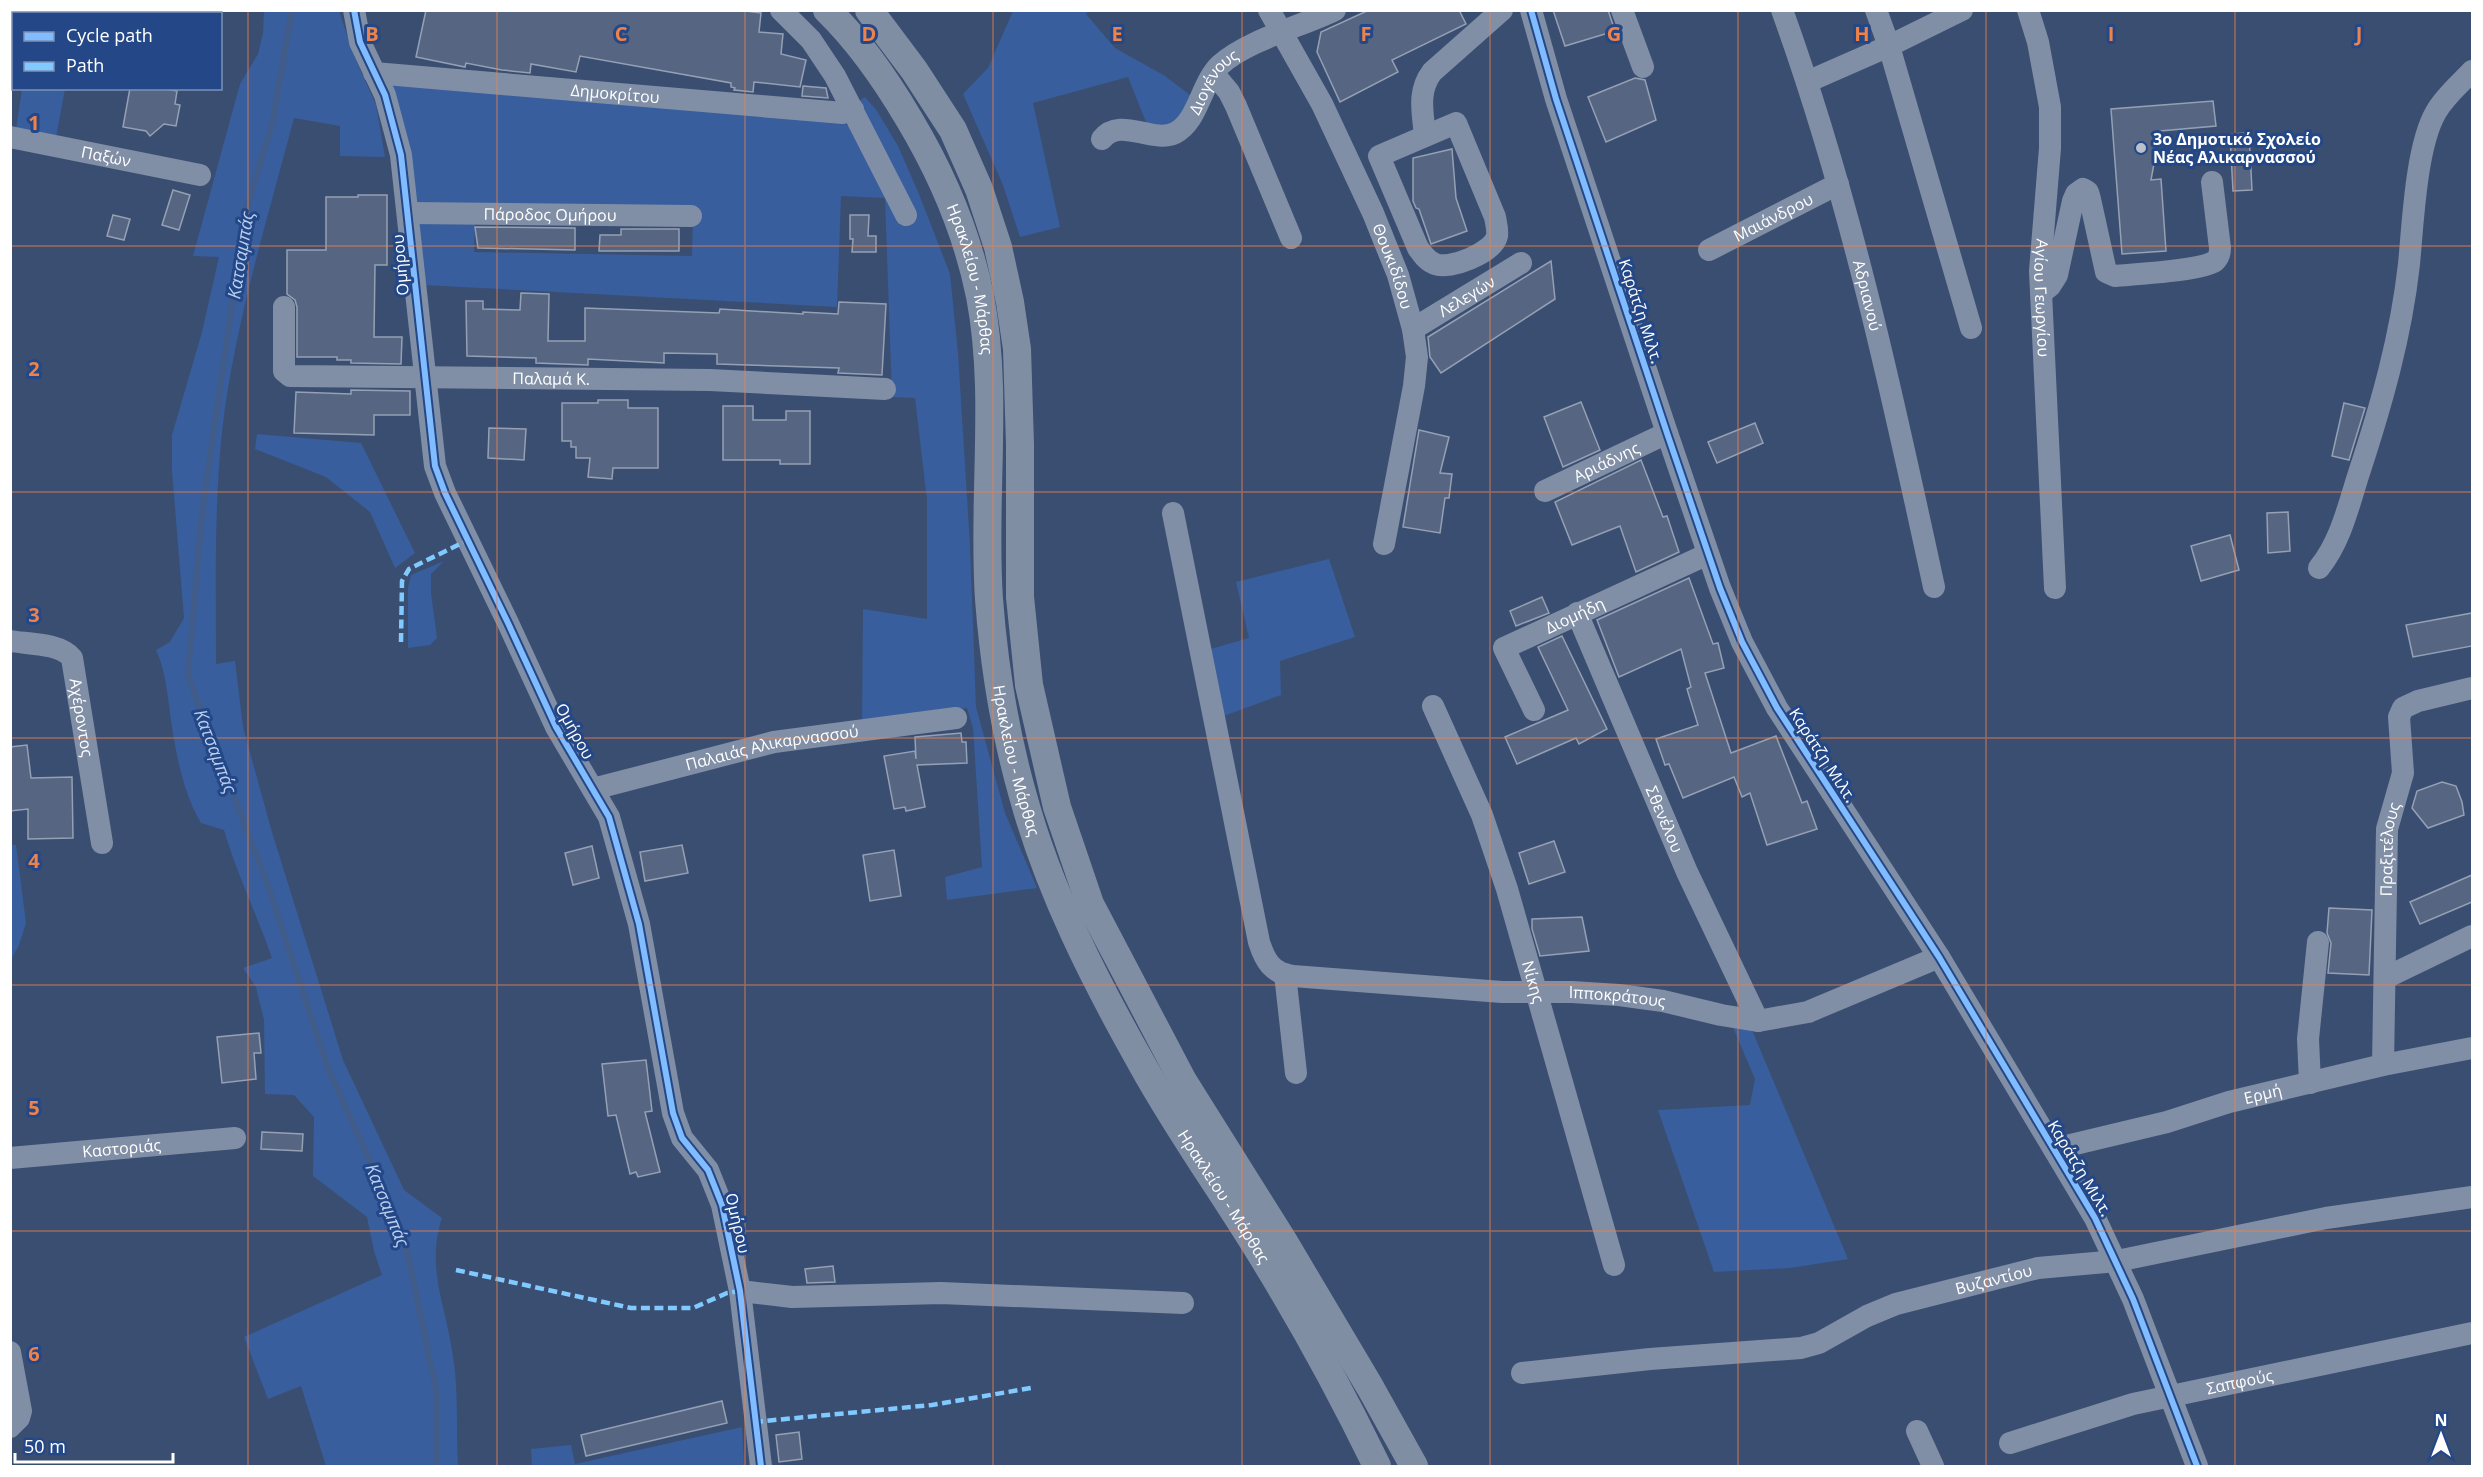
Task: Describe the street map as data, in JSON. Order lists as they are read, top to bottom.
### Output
{
  "streets": {
    "main road": ["Ηρακλείου - Μάρθας"],
    "street": [
      "Διογένους",
      "Δημοκρίτου",
      "Παξών",
      "Πάροδος Ομήρου",
      "Μαιάνδρου",
      "Ομήρου",
      "Θουκιδίδου",
      "Λελεγών",
      "Αδριανού",
      "Αγίου Γεωργίου",
      "Καράτζη Μιλτ.",
      "Παλαμά Κ.",
      "Αριάδνης",
      "Διομήδη",
      "Αχέροντος",
      "Παλαιάς Αλικαρνασσού",
      "Σθενέλου",
      "Πραξιτέλους",
      "Νίκης",
      "Ιπποκράτους",
      "Ερμή",
      "Καστοριάς",
      "Βυζαντίου",
      "Σαπφούς"
    ]
  },
  "crossings": [
    ["Διογένους", "Θουκιδίδου"],
    ["Δημοκρίτου", "Ομήρου"],
    ["Πάροδος Ομήρου", "Ομήρου"],
    ["Μαιάνδρου", "Αδριανού"],
    ["Ομήρου", "Παλαμά Κ."],
    ["Ομήρου", "Παλαιάς Αλικαρνασσού"],
    ["Θουκιδίδου", "Λελεγών"],
    ["Καράτζη Μιλτ.", "Αριάδνης"],
    ["Καράτζη Μιλτ.", "Διομήδη"],
    ["Καράτζη Μιλτ.", "Ιπποκράτους"],
    ["Καράτζη Μιλτ.", "Ερμή"],
    ["Καράτζη Μιλτ.", "Βυζαντίου"],
    ["Καράτζη Μιλτ.", "Σαπφούς"],
    ["Διομήδη", "Σθενέλου"],
    ["Σθενέλου", "Ιπποκράτους"],
    ["Πραξιτέλους", "Ερμή"],
    ["Νίκης", "Ιπποκράτους"]
  ],
  "water": ["Κατσαμπάς"],
  "places": ["3ο Δημοτικό Σχολείο Νέας Αλικαρνασσού"],
  "legend": ["Cycle path", "Path"],
  "scale_bar": "50 m",
  "north": "top",
  "grid": {
    "columns": [
      "B",
      "C",
      "D",
      "E",
      "F",
      "G",
      "H",
      "I",
      "J"
    ],
    "rows": [
      "1",
      "2",
      "3",
      "4",
      "5",
      "6"
    ]
  }
}
